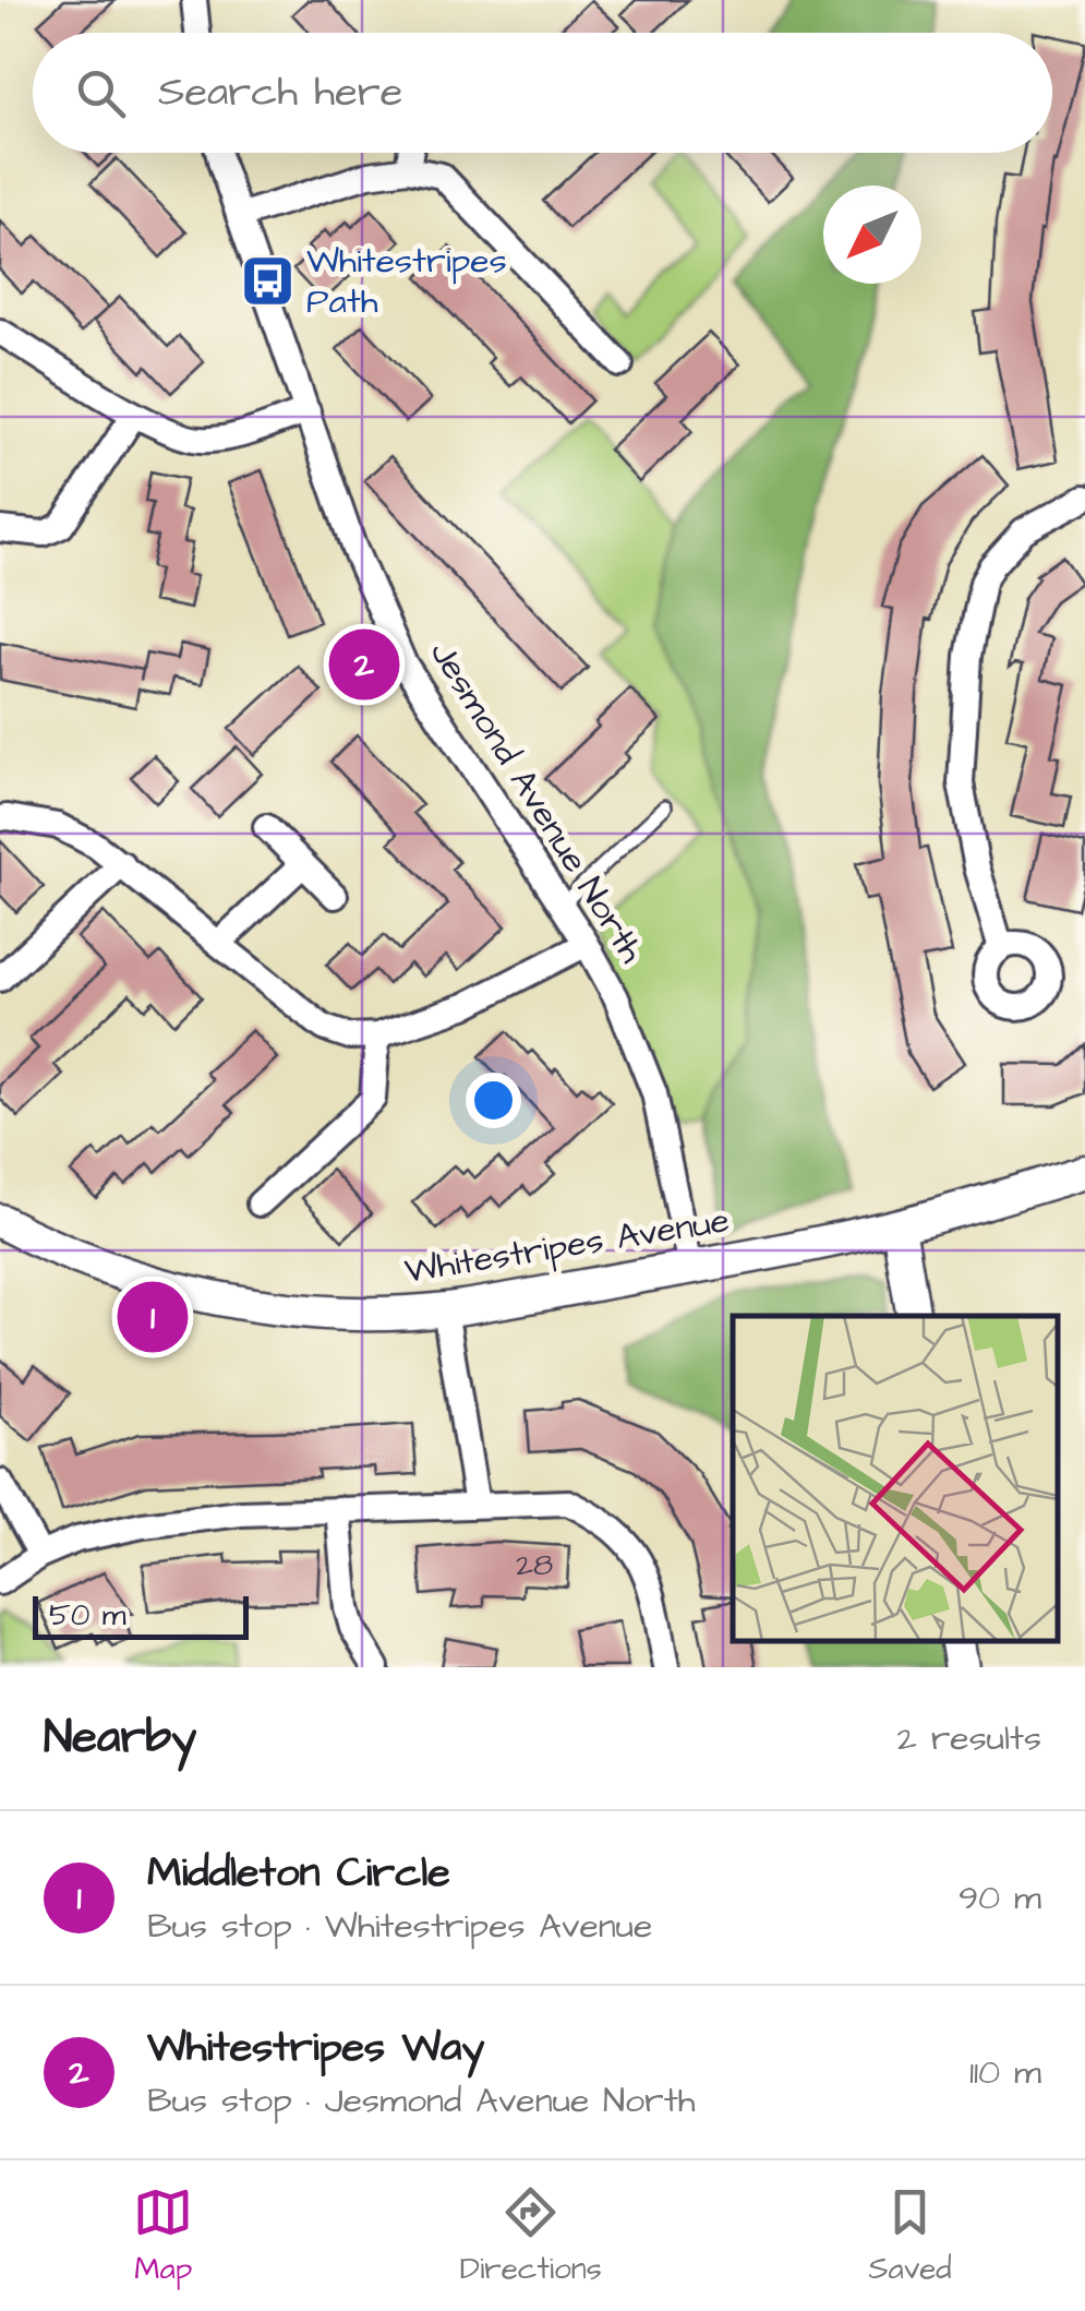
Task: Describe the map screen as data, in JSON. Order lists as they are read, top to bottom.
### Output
{
  "streets": {
    "street": ["Jesmond Avenue North", "Whitestripes Avenue"]
  },
  "crossings": [
    ["Jesmond Avenue North", "Whitestripes Avenue"]
  ],
  "places": {
    "bus stop": ["Whitestripes Path"]
  },
  "house_numbers": ["28"],
  "scale_bar": "50 m",
  "north": "bottom left",
  "page": {
    "search": "Search here",
    "pins": ["2", "1"],
    "scale": "50 m",
    "heading": ["Nearby", "2 results"],
    "list": [
      {
        "mark": "1",
        "name": "Middleton Circle",
        "note": "Bus stop · Whitestripes Avenue",
        "value": "90 m"
      },
      {
        "mark": "2",
        "name": "Whitestripes Way",
        "note": "Bus stop · Jesmond Avenue North",
        "value": "110 m"
      }
    ],
    "nav": ["Map", "Directions", "Saved"]
  }
}
